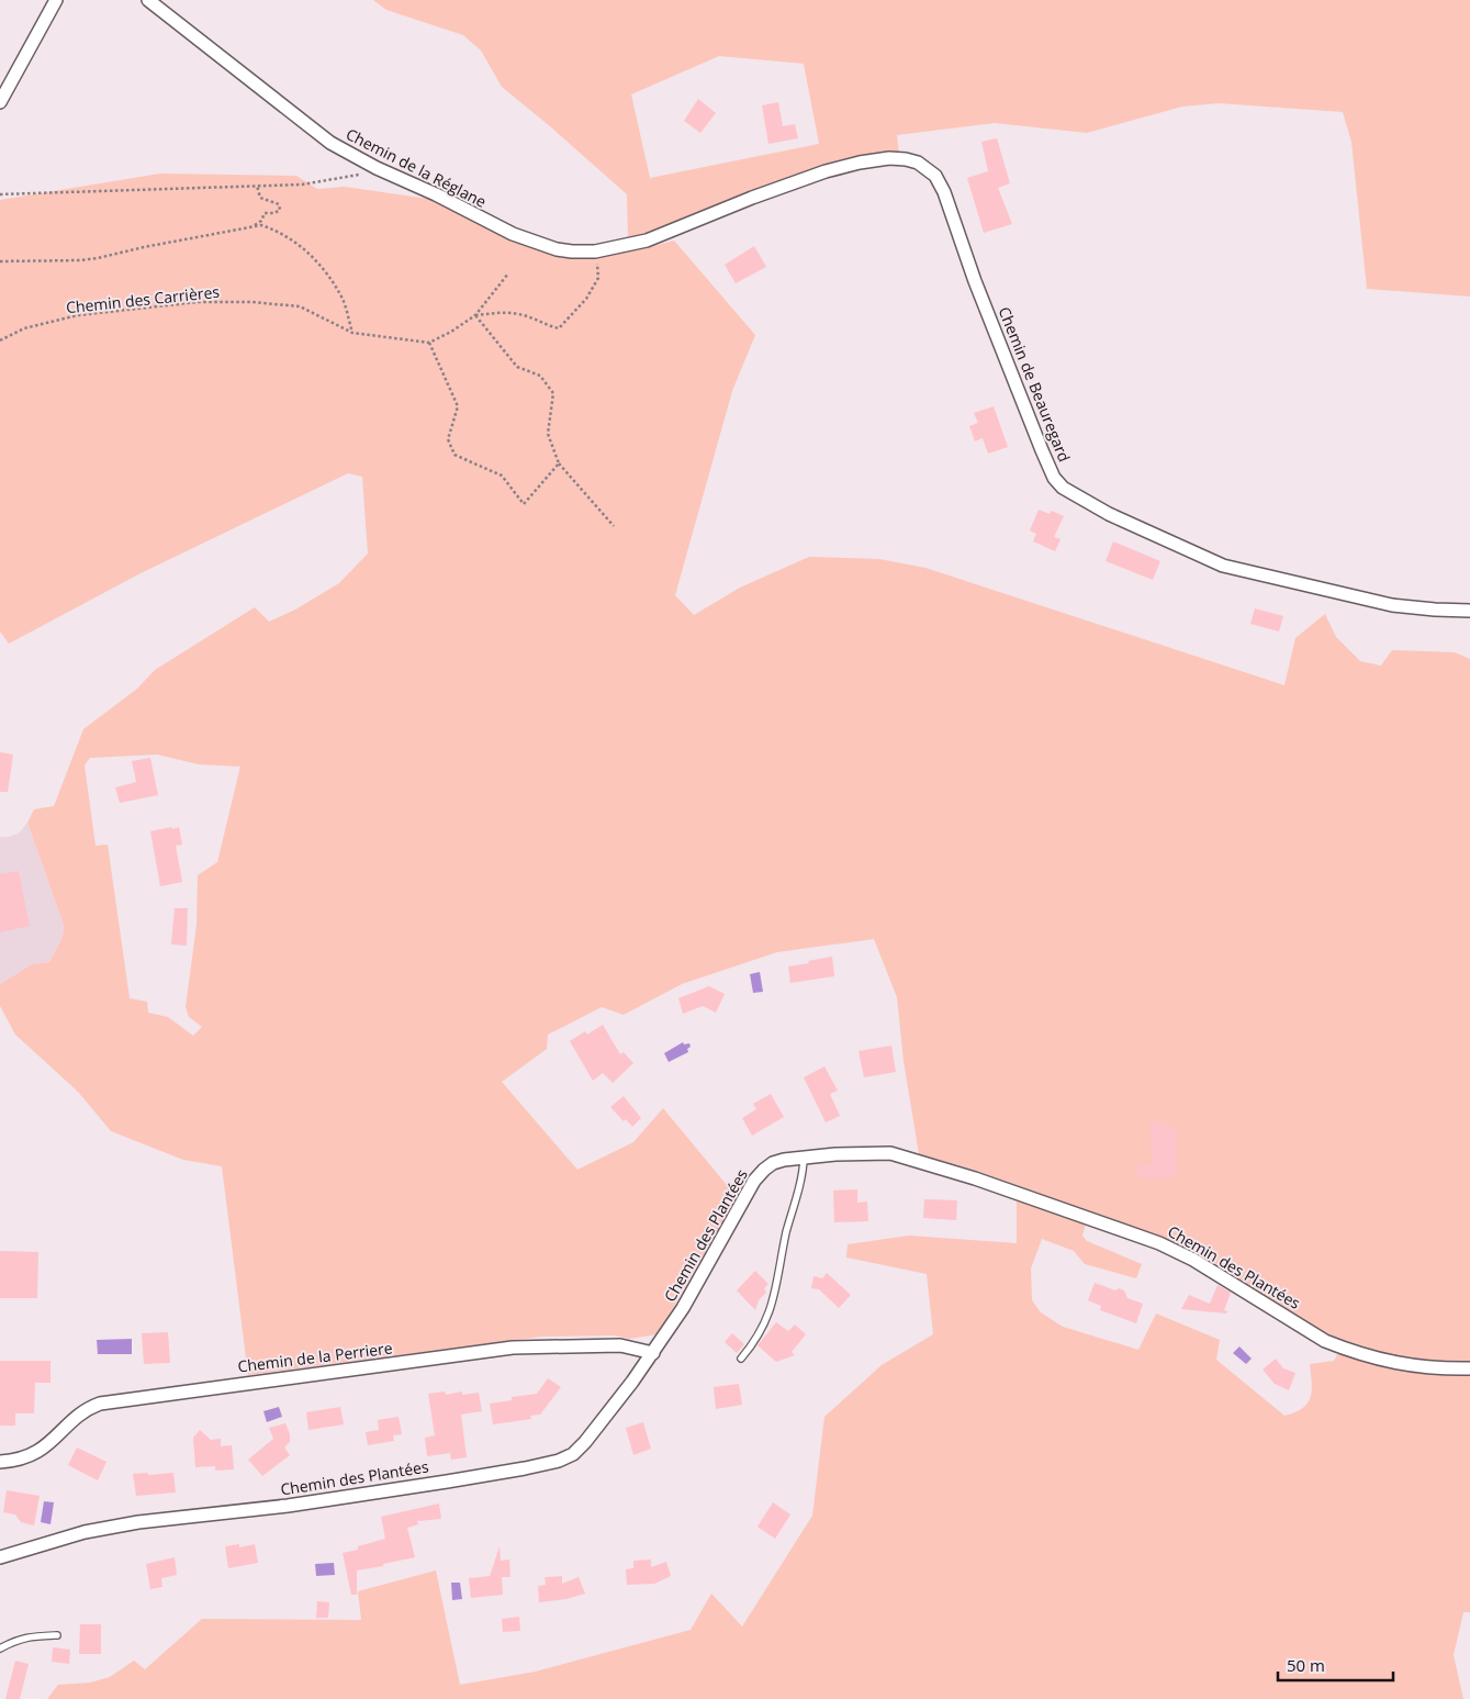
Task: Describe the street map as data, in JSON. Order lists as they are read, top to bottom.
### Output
{
  "streets": {
    "street": [
      "Chemin de la Réglane",
      "Chemin de Beauregard",
      "Chemin des Plantées",
      "Chemin de la Perriere"
    ],
    "path": ["Chemin des Carrières"]
  },
  "crossings": [
    ["Chemin de la Réglane", "Chemin de Beauregard"],
    ["Chemin des Plantées", "Chemin de la Perriere"]
  ],
  "scale_bar": "50 m"
}
